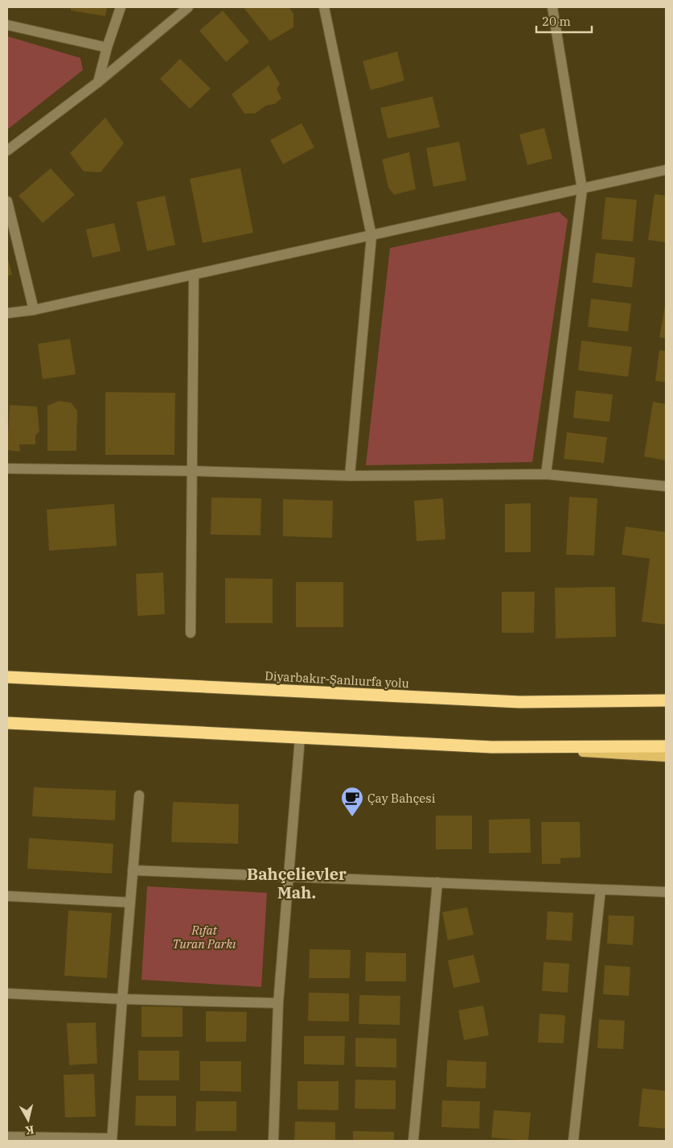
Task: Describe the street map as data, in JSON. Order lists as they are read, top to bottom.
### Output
{
  "streets": {
    "highway": ["Diyarbakır-Şanlıurfa yolu"]
  },
  "districts": ["Bahçelievler Mah."],
  "parks": ["Rıfat Turan Parkı"],
  "places": {
    "cafe": ["Çay Bahçesi"]
  },
  "scale_bar": "20 m",
  "north": "bottom"
}
